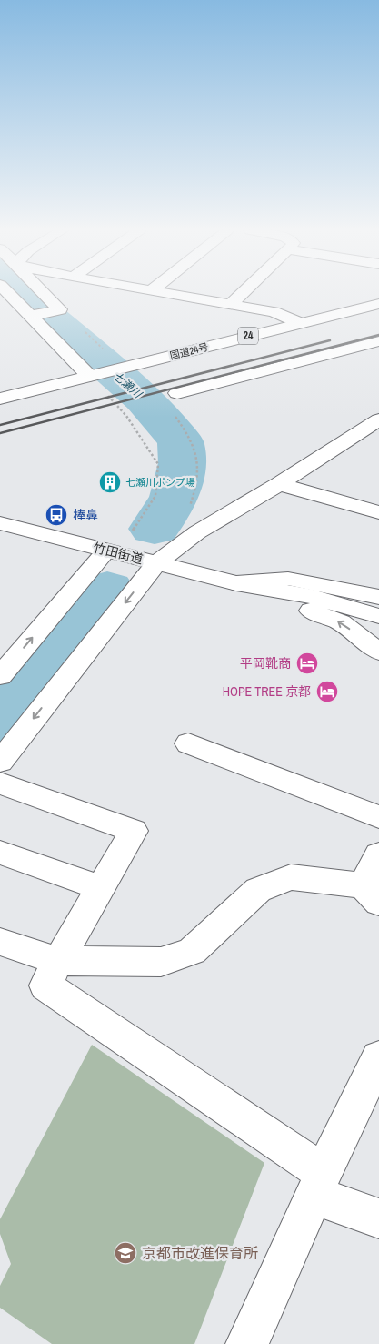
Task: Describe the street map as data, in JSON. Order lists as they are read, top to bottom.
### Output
{
  "streets": {
    "main road": ["24", "国道24号", "竹田街道"]
  },
  "water": ["七瀬川"],
  "places": {
    "building": ["七瀬川ポンプ場"],
    "bus stop": ["棒鼻"],
    "hotel": ["平岡靴商", "HOPE TREE 京都"],
    "school or university": ["京都市改進保育所"]
  }
}
